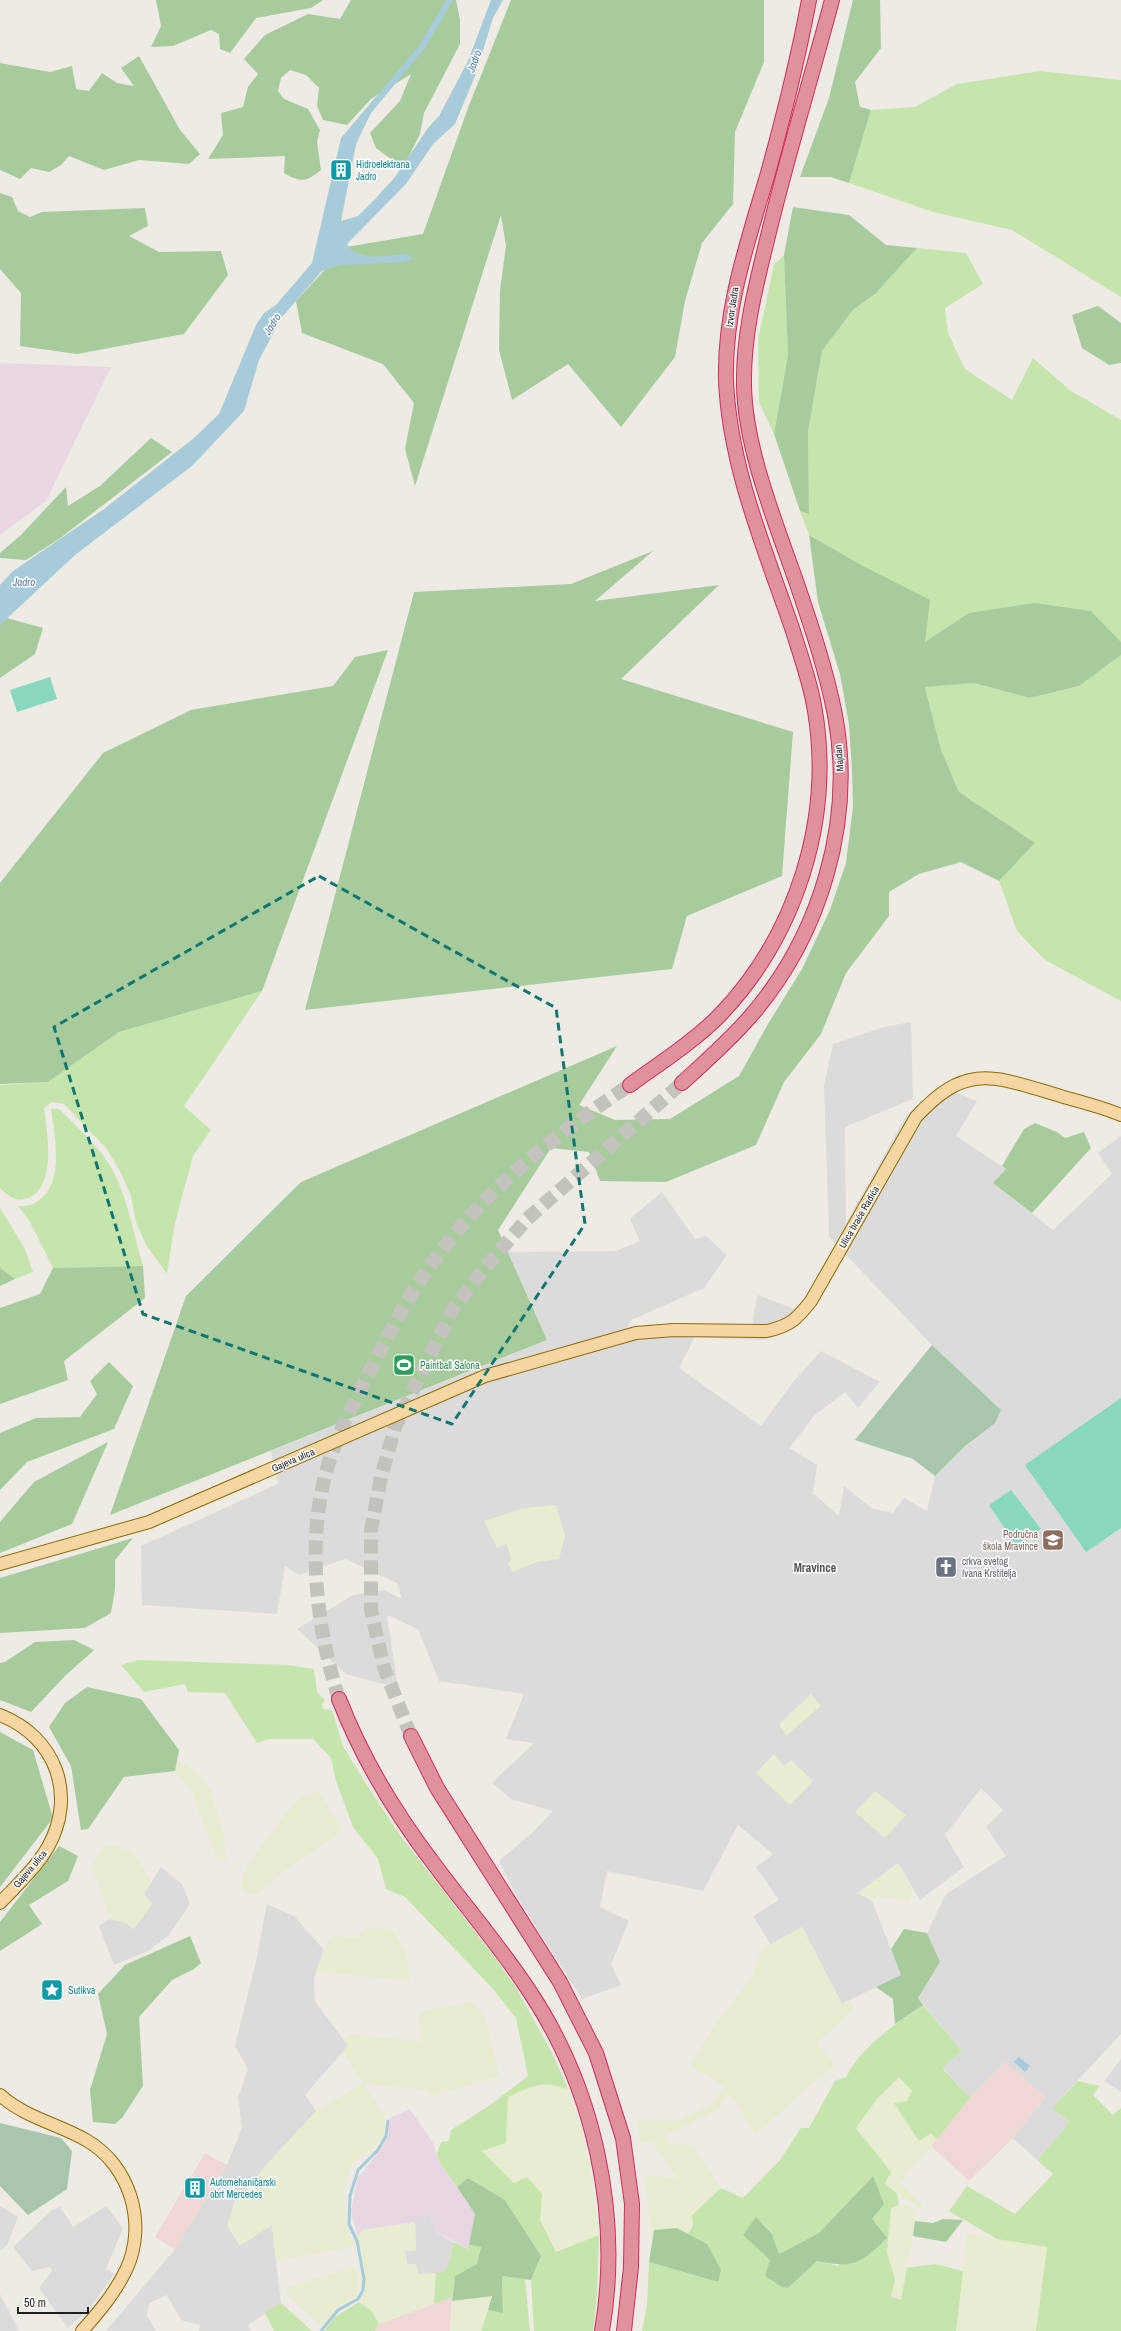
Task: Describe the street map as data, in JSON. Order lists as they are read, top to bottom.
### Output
{
  "streets": {
    "highway": ["Izvor Jadra", "Majdan"],
    "main road": ["Ulica braće Radića", "Gajeva ulica"]
  },
  "crossings": [
    ["Izvor Jadra", "Majdan"],
    ["Ulica braće Radića", "Gajeva ulica"]
  ],
  "districts": ["Mravince"],
  "water": ["Jadro"],
  "places": {
    "building": ["Hidroelektrana Jadro", "Automehaničarski obrt Mercedes"],
    "sports": ["Paintball Salona"],
    "school or university": ["Područna škola Mravince"],
    "church": ["crkva svetog Ivana Krstitelja"],
    "place": ["Sutikva"]
  },
  "scale_bar": "50 m"
}
